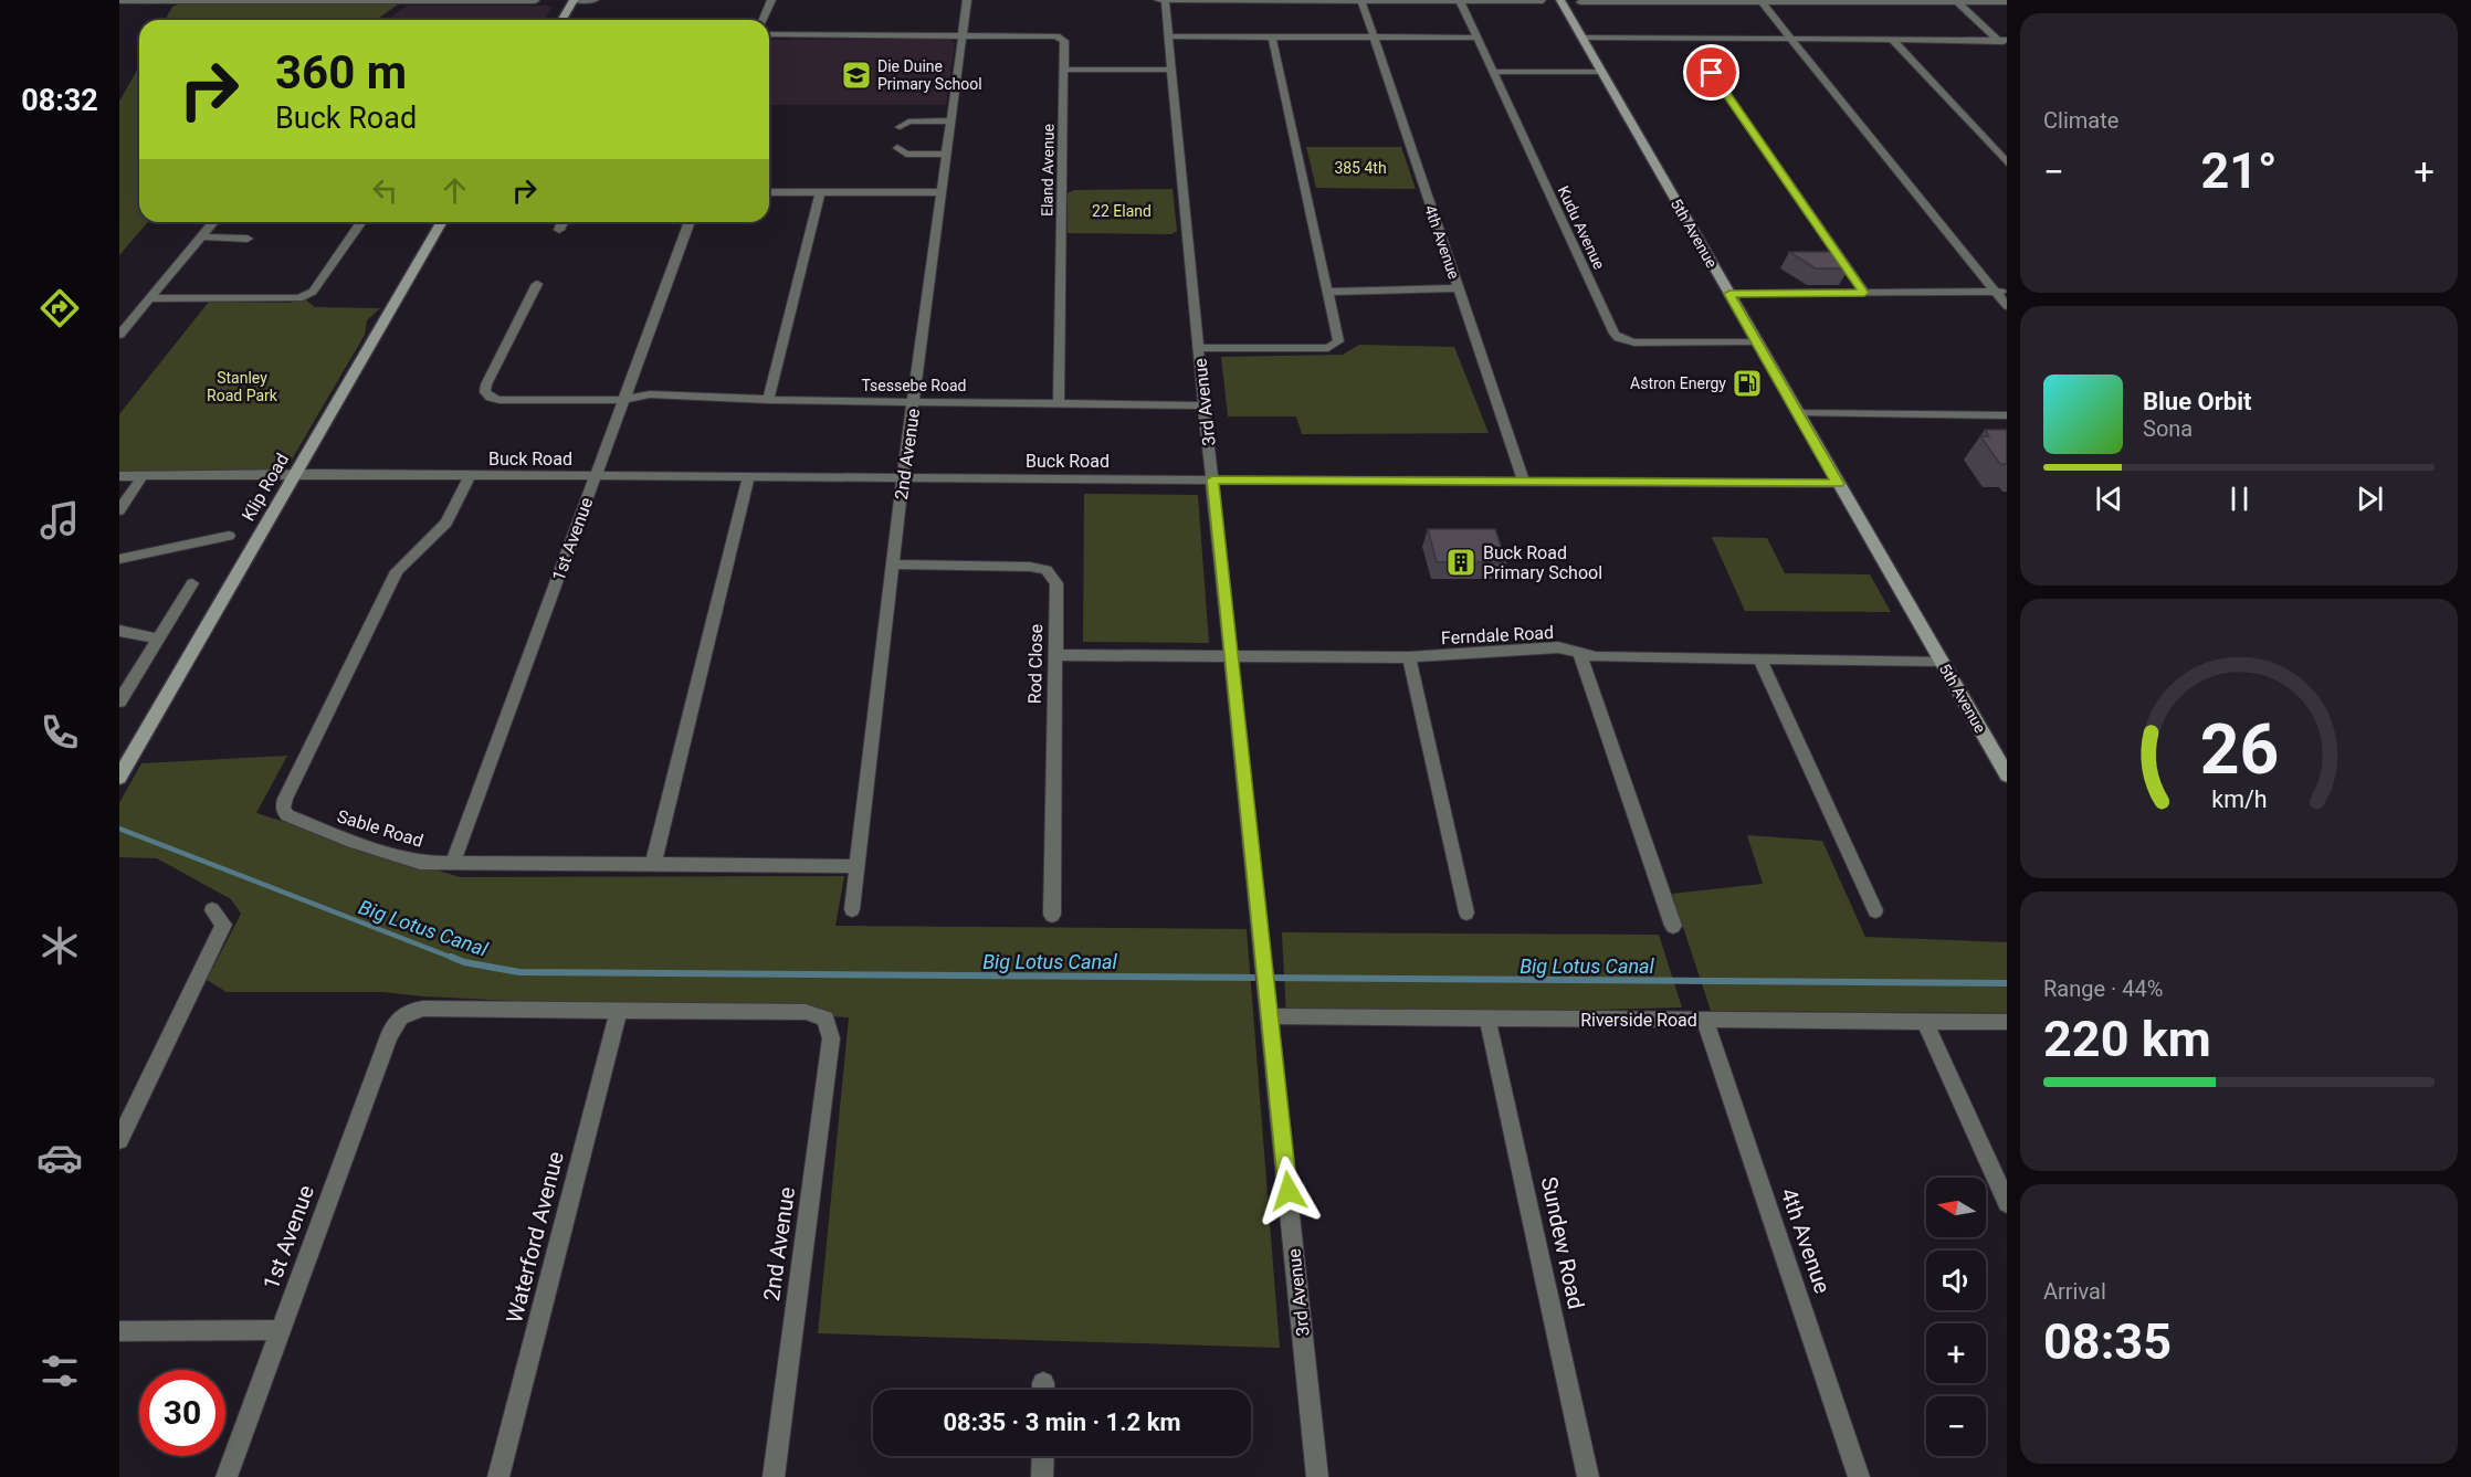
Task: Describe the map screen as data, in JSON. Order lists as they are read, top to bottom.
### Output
{
  "streets": {
    "main road": ["5th Avenue", "Klip Road"],
    "street": [
      "Eland Avenue",
      "Kudu Avenue",
      "4th Avenue",
      "Tsessebe Road",
      "3rd Avenue",
      "2nd Avenue",
      "Buck Road",
      "1st Avenue",
      "Ferndale Road",
      "Rod Close",
      "Sable Road",
      "Riverside Road",
      "Waterford Avenue",
      "Sundew Road"
    ]
  },
  "crossings": [
    ["Eland Avenue", "Tsessebe Road"],
    ["Eland Avenue", "2nd Avenue"],
    ["Kudu Avenue", "5th Avenue"],
    ["5th Avenue", "Buck Road"],
    ["5th Avenue", "Ferndale Road"],
    ["4th Avenue", "Buck Road"],
    ["4th Avenue", "Riverside Road"],
    ["Tsessebe Road", "3rd Avenue"],
    ["Tsessebe Road", "2nd Avenue"],
    ["Tsessebe Road", "1st Avenue"],
    ["3rd Avenue", "Buck Road"],
    ["3rd Avenue", "Ferndale Road"],
    ["3rd Avenue", "Riverside Road"],
    ["2nd Avenue", "Buck Road"],
    ["2nd Avenue", "1st Avenue"],
    ["2nd Avenue", "Rod Close"],
    ["2nd Avenue", "Sable Road"],
    ["2nd Avenue", "Waterford Avenue"],
    ["Buck Road", "Klip Road"],
    ["Buck Road", "1st Avenue"],
    ["Buck Road", "Sable Road"],
    ["1st Avenue", "Sable Road"],
    ["1st Avenue", "Waterford Avenue"],
    ["Ferndale Road", "Rod Close"],
    ["Riverside Road", "Sundew Road"]
  ],
  "water": ["Big Lotus Canal"],
  "parks": ["385 4th", "22 Eland", "Stanley Road Park"],
  "places": {
    "school or university": ["Die Duine Primary School"],
    "fuel station": ["Astron Energy"],
    "building": ["Buck Road Primary School"]
  },
  "north": "left",
  "page": {
    "tabs": "08:32",
    "tile": [
      "Climate",
      ["Range · 44%", "220 km"],
      ["Arrival", "08:35"]
    ],
    "turn": ["360 m", "Buck Road"],
    "heat": ["−", "21°", "+"],
    "song": ["Blue Orbit", "Sona"],
    "map_buttons": ["+", "−"],
    "limit": "30",
    "trip": "08:35 · 3 min · 1.2 km",
    "gauge": ["26", "km/h"]
  }
}
